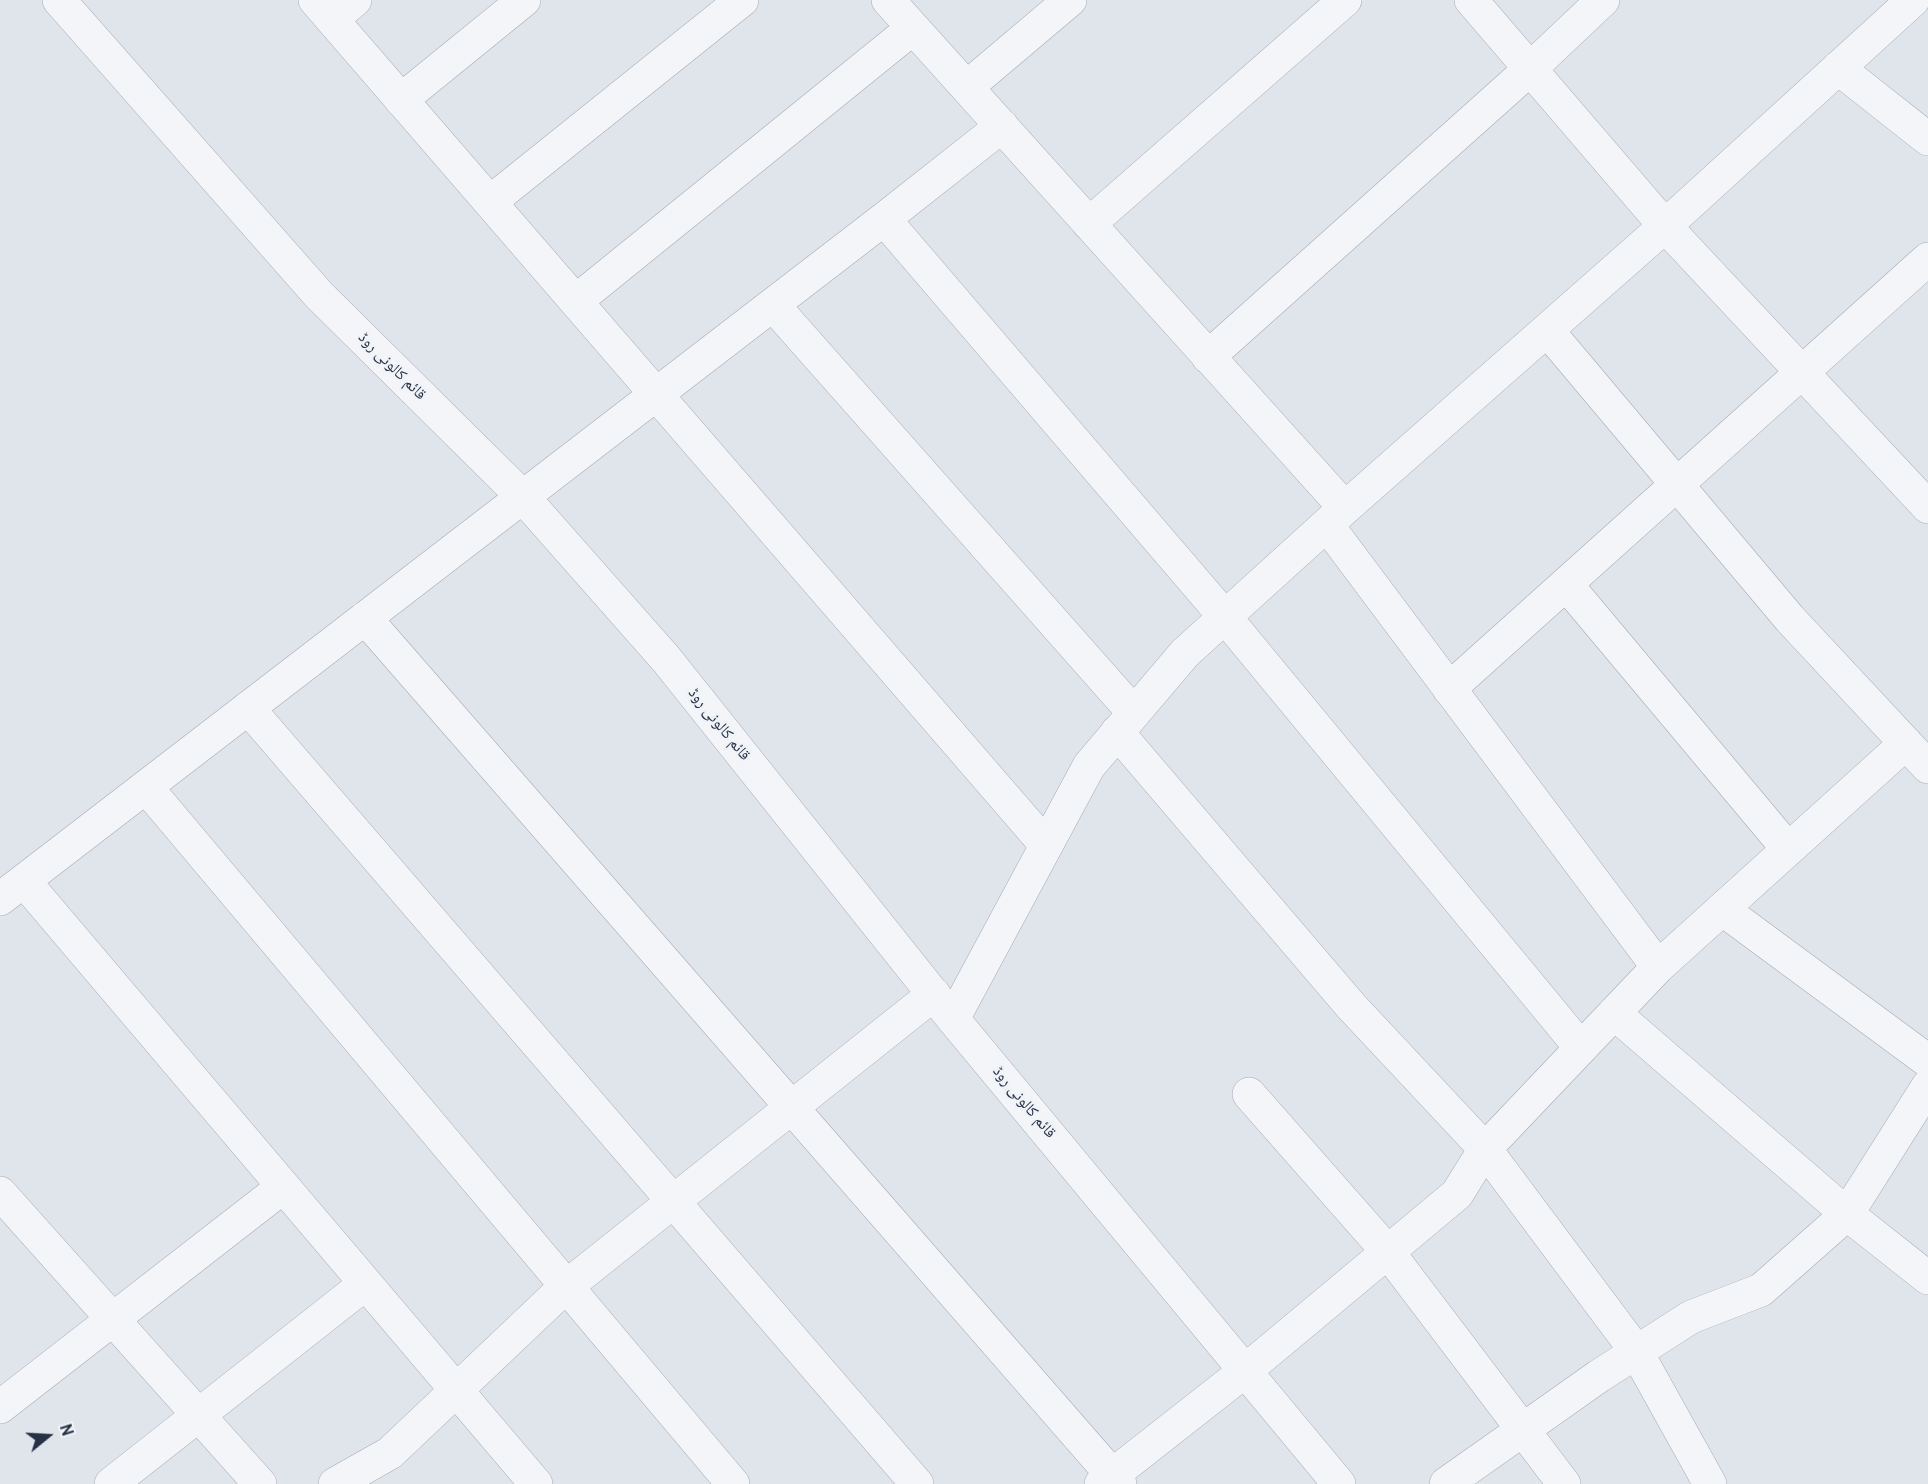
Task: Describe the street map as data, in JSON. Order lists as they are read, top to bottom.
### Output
{
  "streets": {
    "street": ["قائم کالونی روڈ"]
  },
  "north": "right"
}
